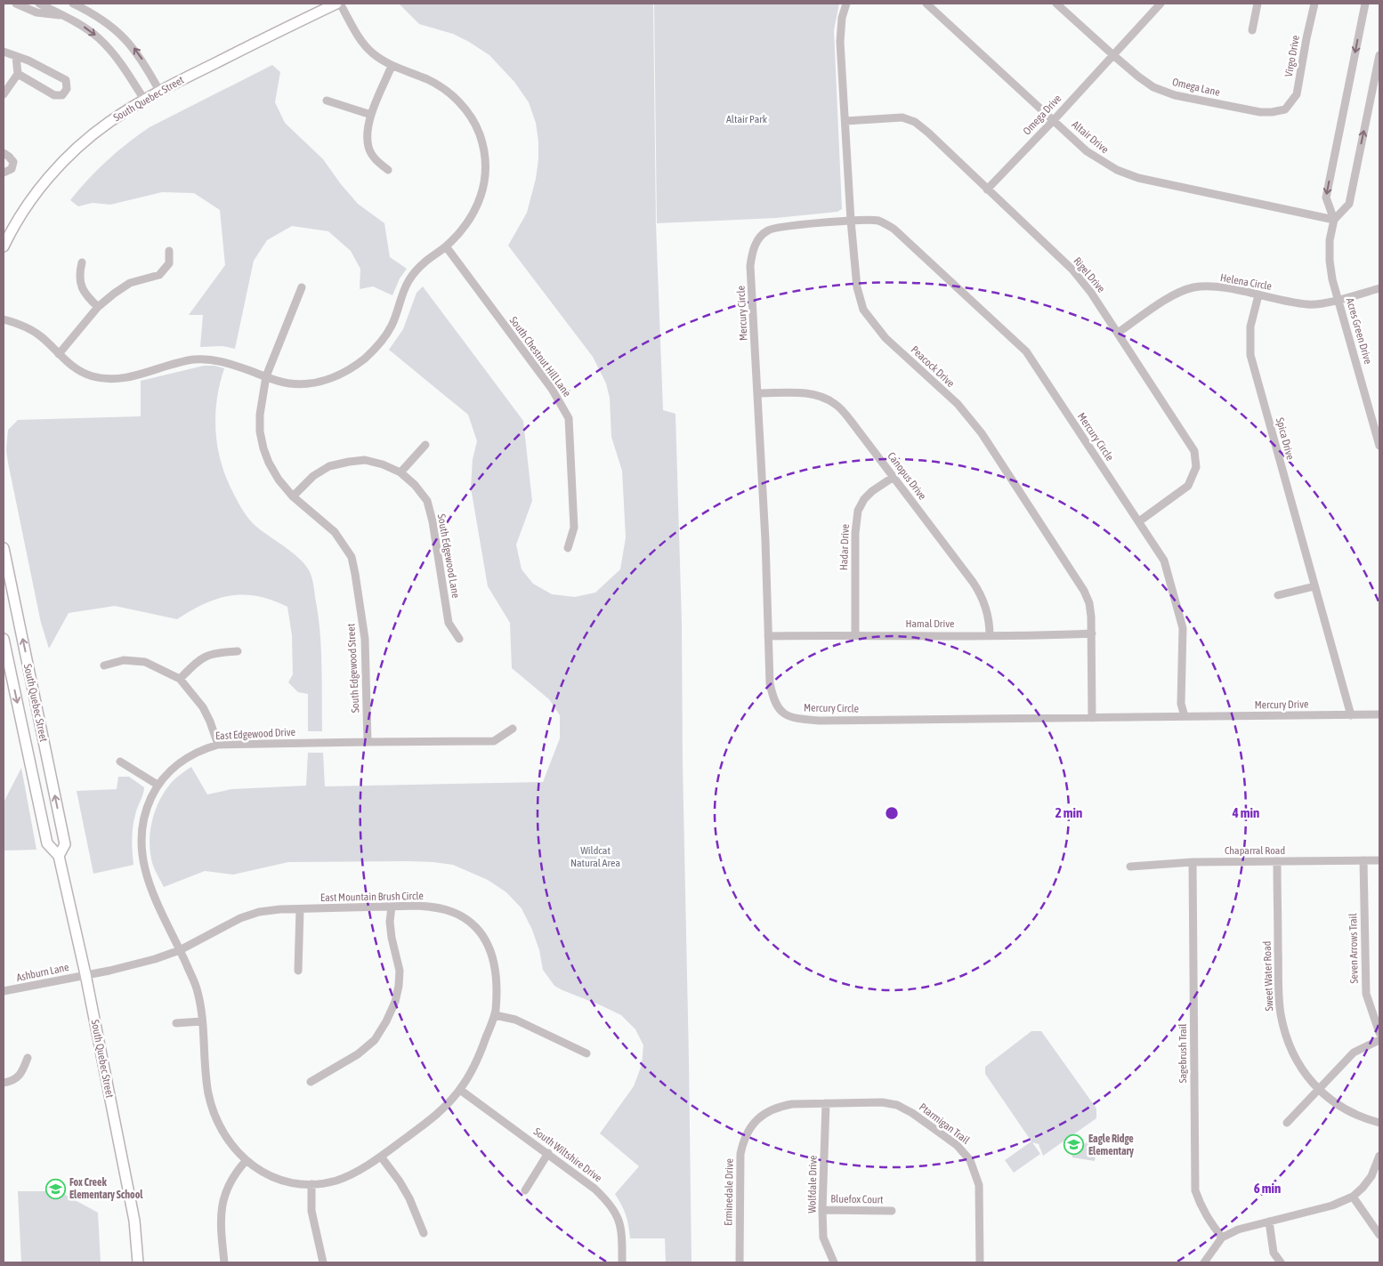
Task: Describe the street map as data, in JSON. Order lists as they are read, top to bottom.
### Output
{
  "streets": {
    "main road": ["South Quebec Street"],
    "street": [
      "Virgo Drive",
      "Omega Lane",
      "Omega Drive",
      "Altair Drive",
      "Rigel Drive",
      "Helena Circle",
      "Mercury Circle",
      "Acres Green Drive",
      "South Chestnut Hill Lane",
      "Peacock Drive",
      "Spica Drive",
      "Canopus Drive",
      "Hadar Drive",
      "South Edgewood Lane",
      "Hamal Drive",
      "South Edgewood Street",
      "Mercury Drive",
      "East Edgewood Drive",
      "Chaparral Road",
      "East Mountain Brush Circle",
      "Seven Arrows Trail",
      "Ashburn Lane",
      "Sweet Water Road",
      "Sagebrush Trail",
      "Ptarmigan Trail",
      "South Wiltshire Drive",
      "Wolfdale Drive",
      "Erminedale Drive",
      "Bluefox Court"
    ]
  },
  "crossings": [
    ["Virgo Drive", "Omega Lane"],
    ["Omega Lane", "Omega Drive"],
    ["South Quebec Street", "East Mountain Brush Circle"],
    ["South Quebec Street", "Ashburn Lane"],
    ["Omega Drive", "Altair Drive"],
    ["Omega Drive", "Rigel Drive"],
    ["Altair Drive", "Acres Green Drive"],
    ["Rigel Drive", "Helena Circle"],
    ["Rigel Drive", "Mercury Circle"],
    ["Rigel Drive", "Peacock Drive"],
    ["Helena Circle", "Acres Green Drive"],
    ["Helena Circle", "Spica Drive"],
    ["Mercury Circle", "Peacock Drive"],
    ["Mercury Circle", "Canopus Drive"],
    ["Mercury Circle", "Hamal Drive"],
    ["Mercury Circle", "Mercury Drive"],
    ["Peacock Drive", "Hamal Drive"],
    ["Spica Drive", "Mercury Drive"],
    ["Canopus Drive", "Hadar Drive"],
    ["Canopus Drive", "Hamal Drive"],
    ["Hadar Drive", "Hamal Drive"],
    ["South Edgewood Lane", "South Edgewood Street"],
    ["South Edgewood Street", "East Edgewood Drive"],
    ["East Edgewood Drive", "East Mountain Brush Circle"],
    ["Chaparral Road", "Seven Arrows Trail"],
    ["Chaparral Road", "Sweet Water Road"],
    ["Chaparral Road", "Sagebrush Trail"],
    ["East Mountain Brush Circle", "Ashburn Lane"],
    ["East Mountain Brush Circle", "South Wiltshire Drive"],
    ["Ptarmigan Trail", "Wolfdale Drive"],
    ["Ptarmigan Trail", "Erminedale Drive"],
    ["Wolfdale Drive", "Erminedale Drive"],
    ["Wolfdale Drive", "Bluefox Court"]
  ],
  "parks": ["Altair Park", "Wildcat Natural Area"],
  "places": {
    "school or university": ["Eagle Ridge Elementary", "Fox Creek Elementary School"]
  },
  "rings": ["2 min", "4 min", "6 min"]
}
